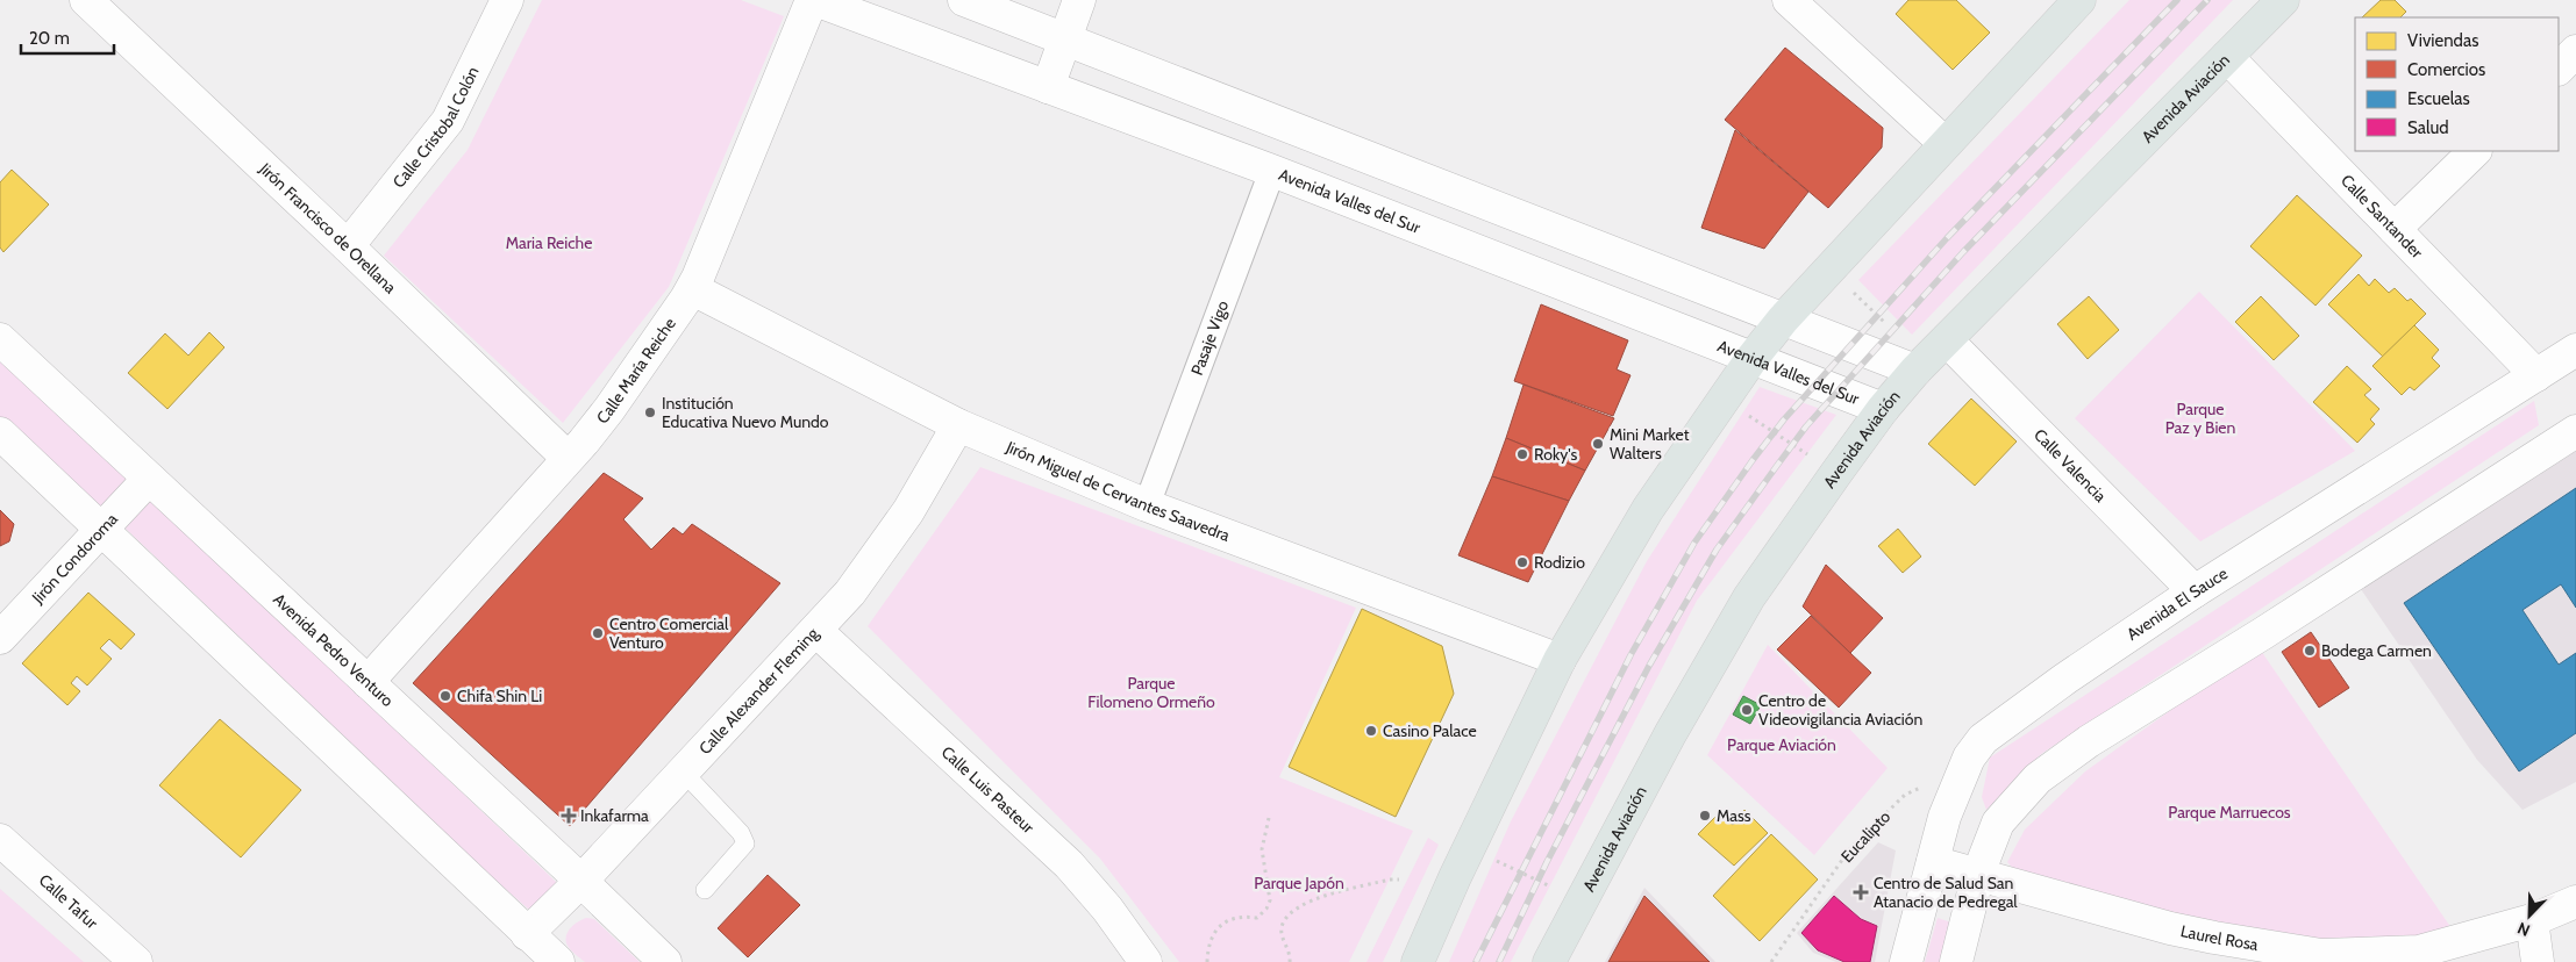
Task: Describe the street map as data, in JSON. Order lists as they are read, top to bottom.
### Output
{
  "streets": {
    "main road": ["Avenida Aviación"],
    "street": [
      "Calle Cristobal Colón",
      "Avenida Valles del Sur",
      "Calle Santander",
      "Jirón Francisco de Orellana",
      "Pasaje Vigo",
      "Calle María Reiche",
      "Calle Valencia",
      "Jirón Miguel de Cervantes Saavedra",
      "Jirón Condoroma",
      "Avenida El Sauce",
      "Avenida Pedro Venturo",
      "Calle Alexander Fleming",
      "Calle Luis Pasteur",
      "Calle Tafur",
      "Laurel Rosa"
    ],
    "path": ["Eucalipto"]
  },
  "crossings": [
    ["Avenida Aviación", "Avenida Valles del Sur"],
    ["Avenida Aviación", "Calle Santander"],
    ["Avenida Aviación", "Calle Valencia"],
    ["Calle Cristobal Colón", "Jirón Francisco de Orellana"],
    ["Avenida Valles del Sur", "Pasaje Vigo"],
    ["Avenida Valles del Sur", "Calle María Reiche"],
    ["Calle Santander", "Avenida El Sauce"],
    ["Jirón Francisco de Orellana", "Calle María Reiche"],
    ["Pasaje Vigo", "Jirón Miguel de Cervantes Saavedra"],
    ["Calle María Reiche", "Jirón Miguel de Cervantes Saavedra"],
    ["Calle María Reiche", "Avenida Pedro Venturo"],
    ["Calle Valencia", "Avenida El Sauce"],
    ["Jirón Miguel de Cervantes Saavedra", "Calle Alexander Fleming"],
    ["Jirón Condoroma", "Avenida Pedro Venturo"],
    ["Avenida El Sauce", "Eucalipto"],
    ["Avenida El Sauce", "Laurel Rosa"],
    ["Avenida Pedro Venturo", "Calle Alexander Fleming"],
    ["Calle Alexander Fleming", "Calle Luis Pasteur"]
  ],
  "parks": [
    "Maria Reiche",
    "Parque Paz y Bien",
    "Parque Filomeno Ormeño",
    "Parque Aviación",
    "Parque Marruecos",
    "Parque Japón"
  ],
  "places": {
    "other": [
      "Institución Educativa Nuevo Mundo",
      "Mini Market Walters",
      "Roky's",
      "Rodizio",
      "Centro Comercial Venturo",
      "Bodega Carmen",
      "Chifa Shin Li",
      "Centro de Videovigilancia Aviación",
      "Casino Palace",
      "Mass"
    ],
    "health": ["Inkafarma", "Centro de Salud San Atanacio de Pedregal"]
  },
  "legend": [
    "Viviendas",
    "Comercios",
    "Escuelas",
    "Salud"
  ],
  "scale_bar": "20 m",
  "north": "bottom left"
}
